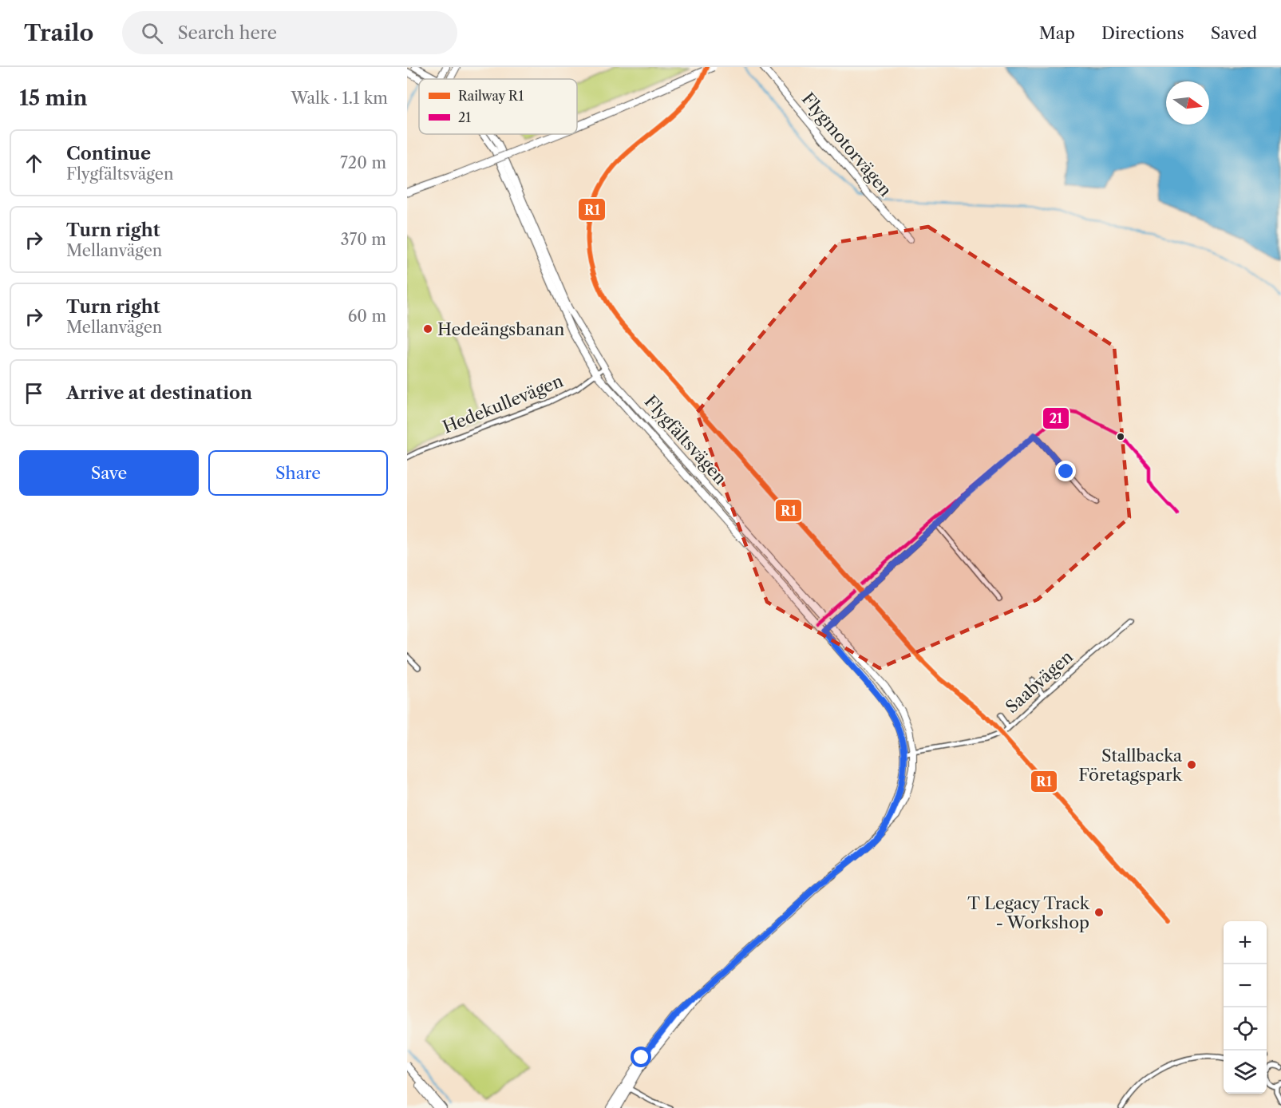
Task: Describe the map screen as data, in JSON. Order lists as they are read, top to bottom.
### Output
{
  "streets": {
    "street": [
      "Flygmotorvägen",
      "Hedekullevägen",
      "Flygfältsvägen",
      "Saabvägen"
    ]
  },
  "crossings": [
    ["Hedekullevägen", "Flygfältsvägen"],
    ["Flygfältsvägen", "Saabvägen"]
  ],
  "places": ["Hedeängsbanan", "Stallbacka Företagspark", "T Legacy Track - Workshop"],
  "lines": ["rail line R1", "transit line 21"],
  "legend": ["Railway R1", "21"],
  "north": "right",
  "page": {
    "header": "Trailo",
    "search": "Search here",
    "nav": ["Map", "Directions", "Saved"],
    "heading": ["15 min", "Walk · 1.1 km"],
    "list": [
      ["Continue", "Flygfältsvägen", "720 m"],
      ["Turn right", "Mellanvägen", "370 m"],
      ["Turn right", "Mellanvägen", "60 m"],
      "Arrive at destination"
    ],
    "buttons": ["Save", "Share"],
    "map_buttons": ["+", "−"]
  }
}
